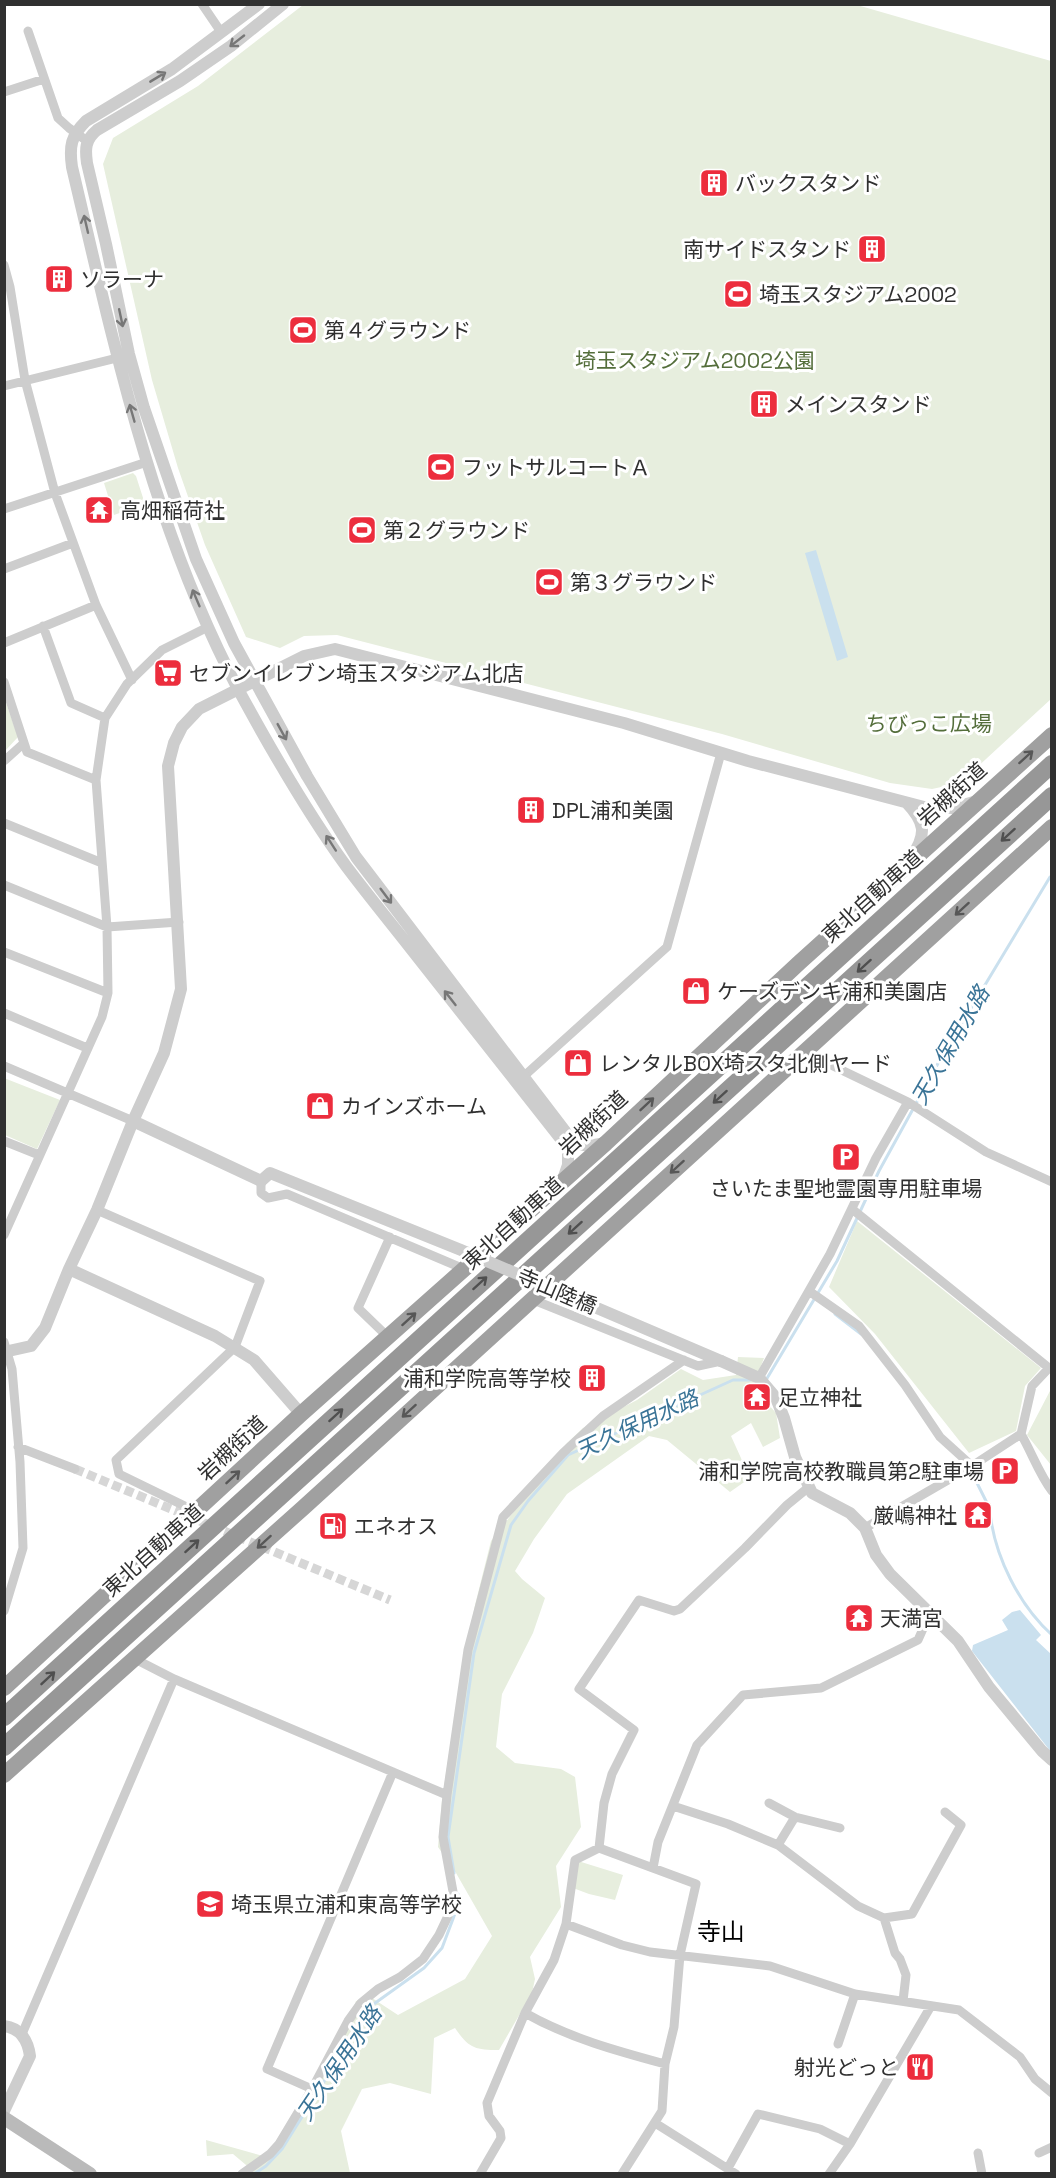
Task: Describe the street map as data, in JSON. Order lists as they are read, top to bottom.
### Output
{
  "streets": {
    "highway": ["岩槻街道", "東北自動車道"],
    "street": ["寺山陸橋"]
  },
  "districts": ["寺山"],
  "water": ["天久保用水路"],
  "parks": ["埼玉スタジアム2002公園", "ちびっこ広場"],
  "places": {
    "building": [
      "バックスタンド",
      "南サイドスタンド",
      "ソラーナ",
      "メインスタンド",
      "DPL浦和美園",
      "浦和学院高等学校"
    ],
    "sports": [
      "埼玉スタジアム2002",
      "第４グラウンド",
      "フットサルコートＡ",
      "第２グラウンド",
      "第３グラウンド"
    ],
    "temple": [
      "高畑稲荷社",
      "足立神社",
      "厳嶋神社",
      "天満宮"
    ],
    "supermarket": ["セブンイレブン埼玉スタジアム北店"],
    "shop": ["ケーズデンキ浦和美園店", "レンタルBOX埼スタ北側ヤード", "カインズホーム"],
    "parking": ["さいたま聖地霊園専用駐車場", "浦和学院高校教職員第2駐車場"],
    "fuel station": ["エネオス"],
    "school or university": ["埼玉県立浦和東高等学校"],
    "restaurant": ["射光どっと"]
  }
}
